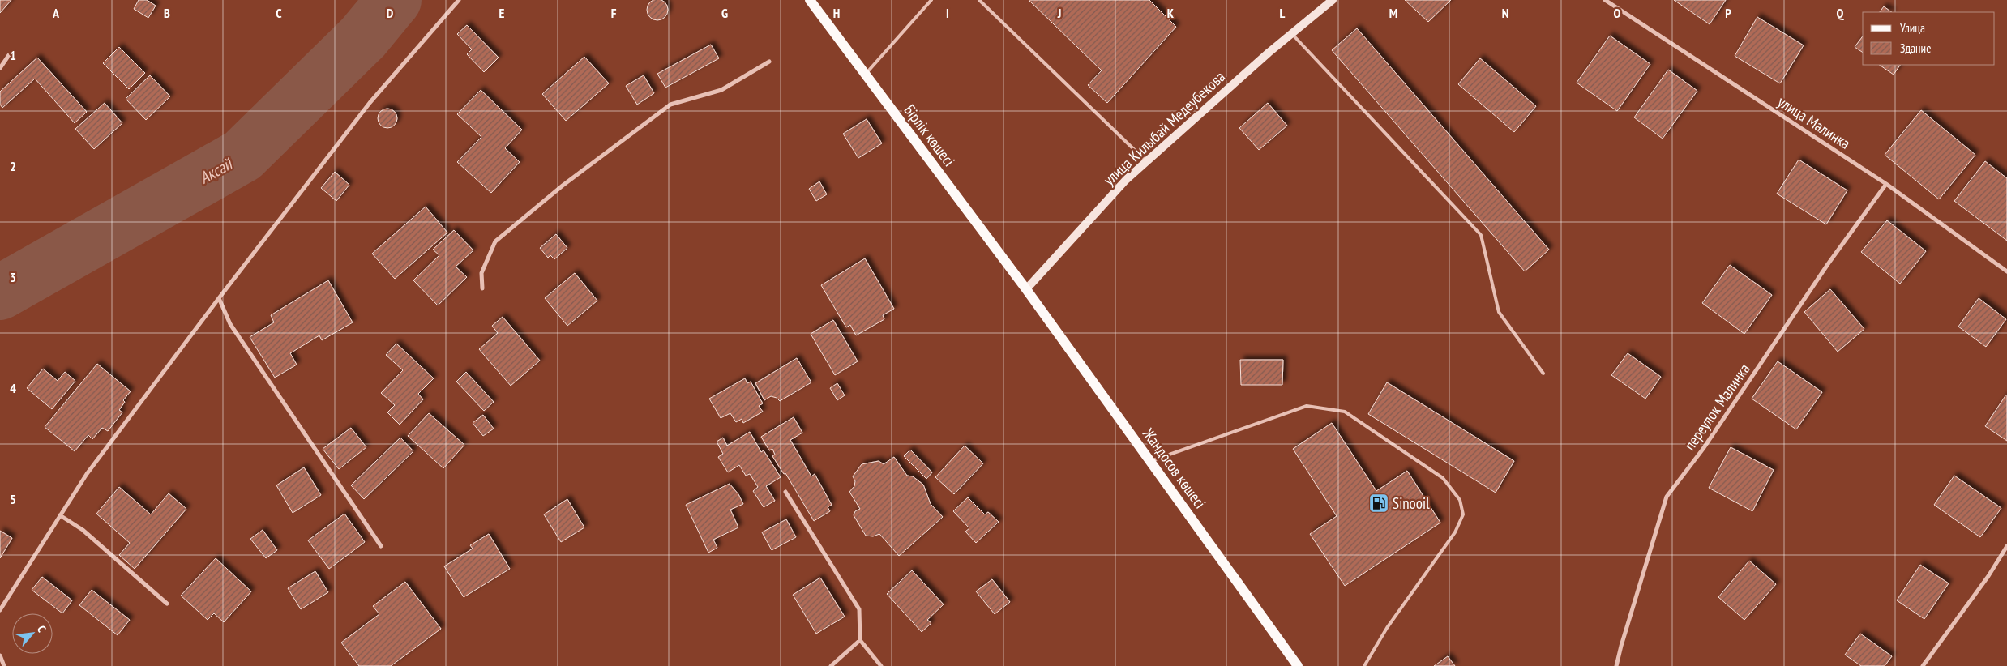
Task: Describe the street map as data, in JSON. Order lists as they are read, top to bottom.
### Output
{
  "streets": {
    "main road": ["улица Килыбай Медеубекова", "Бірлік көшесі", "Жандосов көшесі"],
    "street": ["улица Малинка", "переулок Малинка"]
  },
  "crossings": [
    ["улица Малинка", "переулок Малинка"],
    ["улица Килыбай Медеубекова", "Бірлік көшесі"],
    ["улица Килыбай Медеубекова", "Жандосов көшесі"],
    ["Бірлік көшесі", "Жандосов көшесі"]
  ],
  "water": ["Ақсай"],
  "places": {
    "fuel station": ["Sinooil"]
  },
  "legend": ["Улица", "Здание"],
  "north": "top right",
  "grid": {
    "columns": [
      "A",
      "B",
      "C",
      "D",
      "E",
      "F",
      "G",
      "H",
      "I",
      "J",
      "K",
      "L",
      "M",
      "N",
      "O",
      "P",
      "Q"
    ],
    "rows": [
      "1",
      "2",
      "3",
      "4",
      "5"
    ]
  }
}
